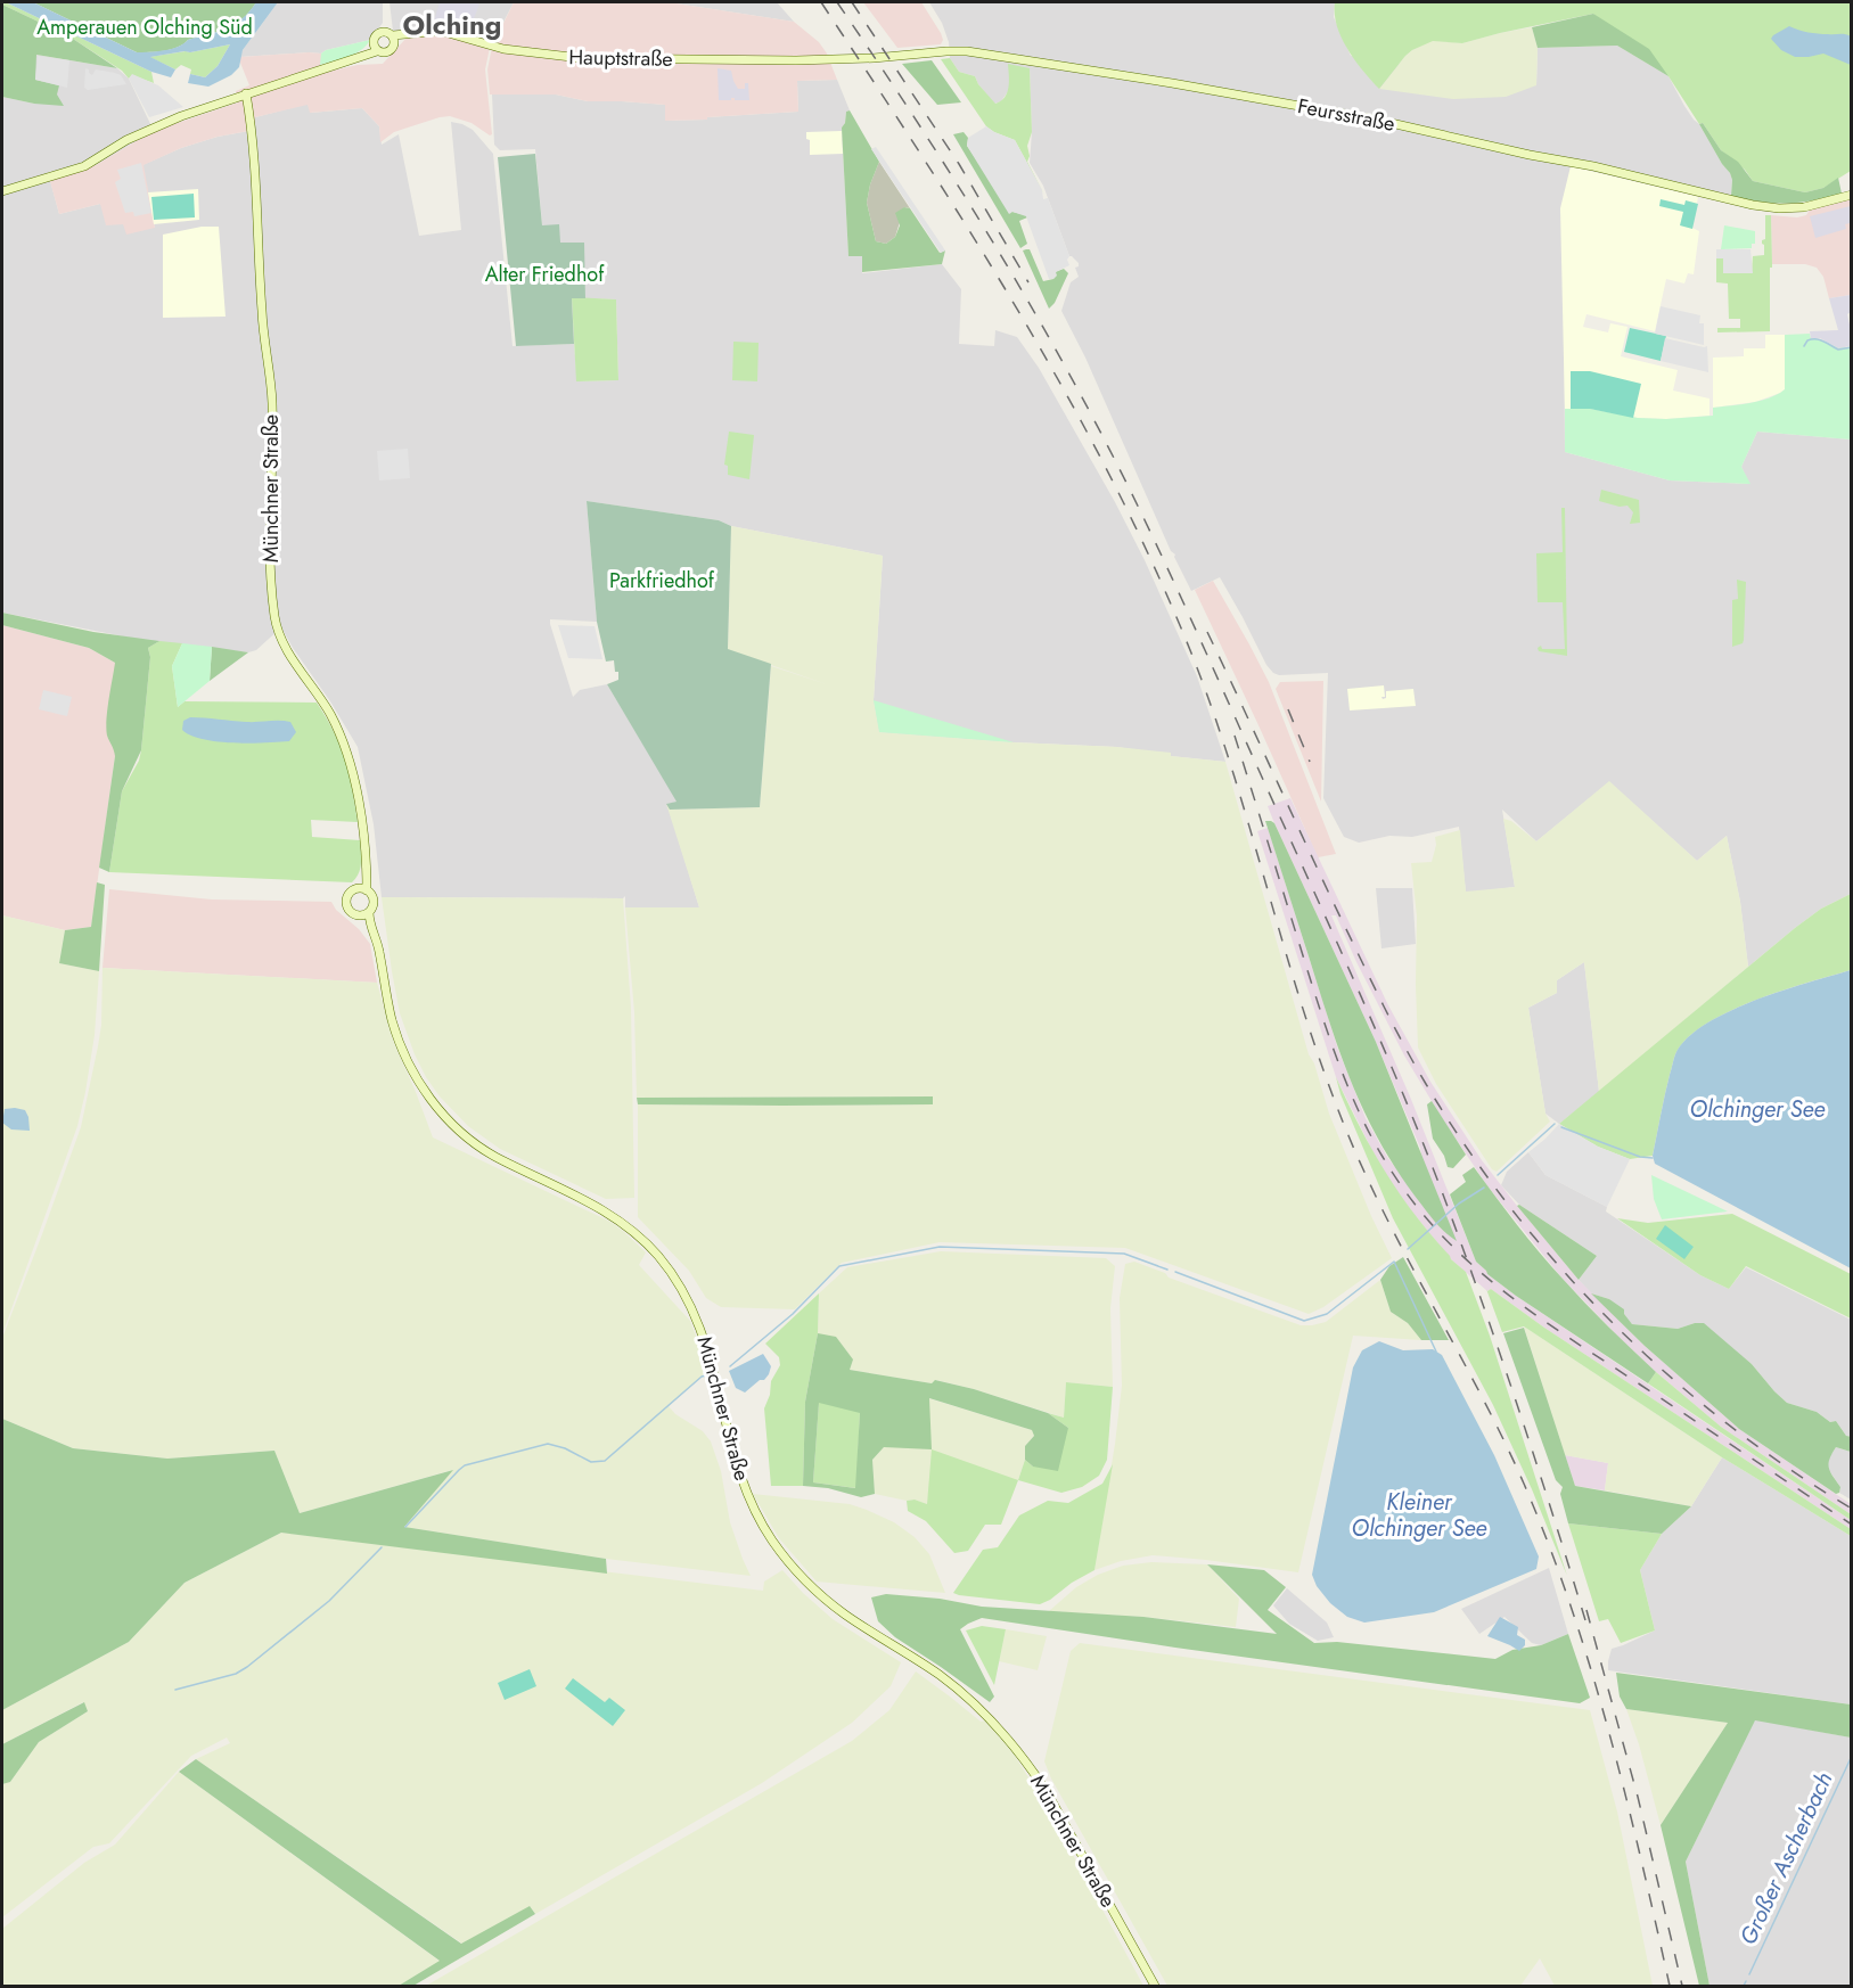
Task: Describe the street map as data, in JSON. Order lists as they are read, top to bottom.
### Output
{
  "streets": {
    "main road": ["Hauptstraße", "Feursstraße", "Münchner Straße"]
  },
  "crossings": [
    ["Hauptstraße", "Feursstraße"]
  ],
  "districts": ["Olching"],
  "water": ["Olchinger See", "Kleiner Olchinger See", "Großer Ascherbach"],
  "parks": ["Amperauen Olching Süd", "Alter Friedhof", "Parkfriedhof"]
}
